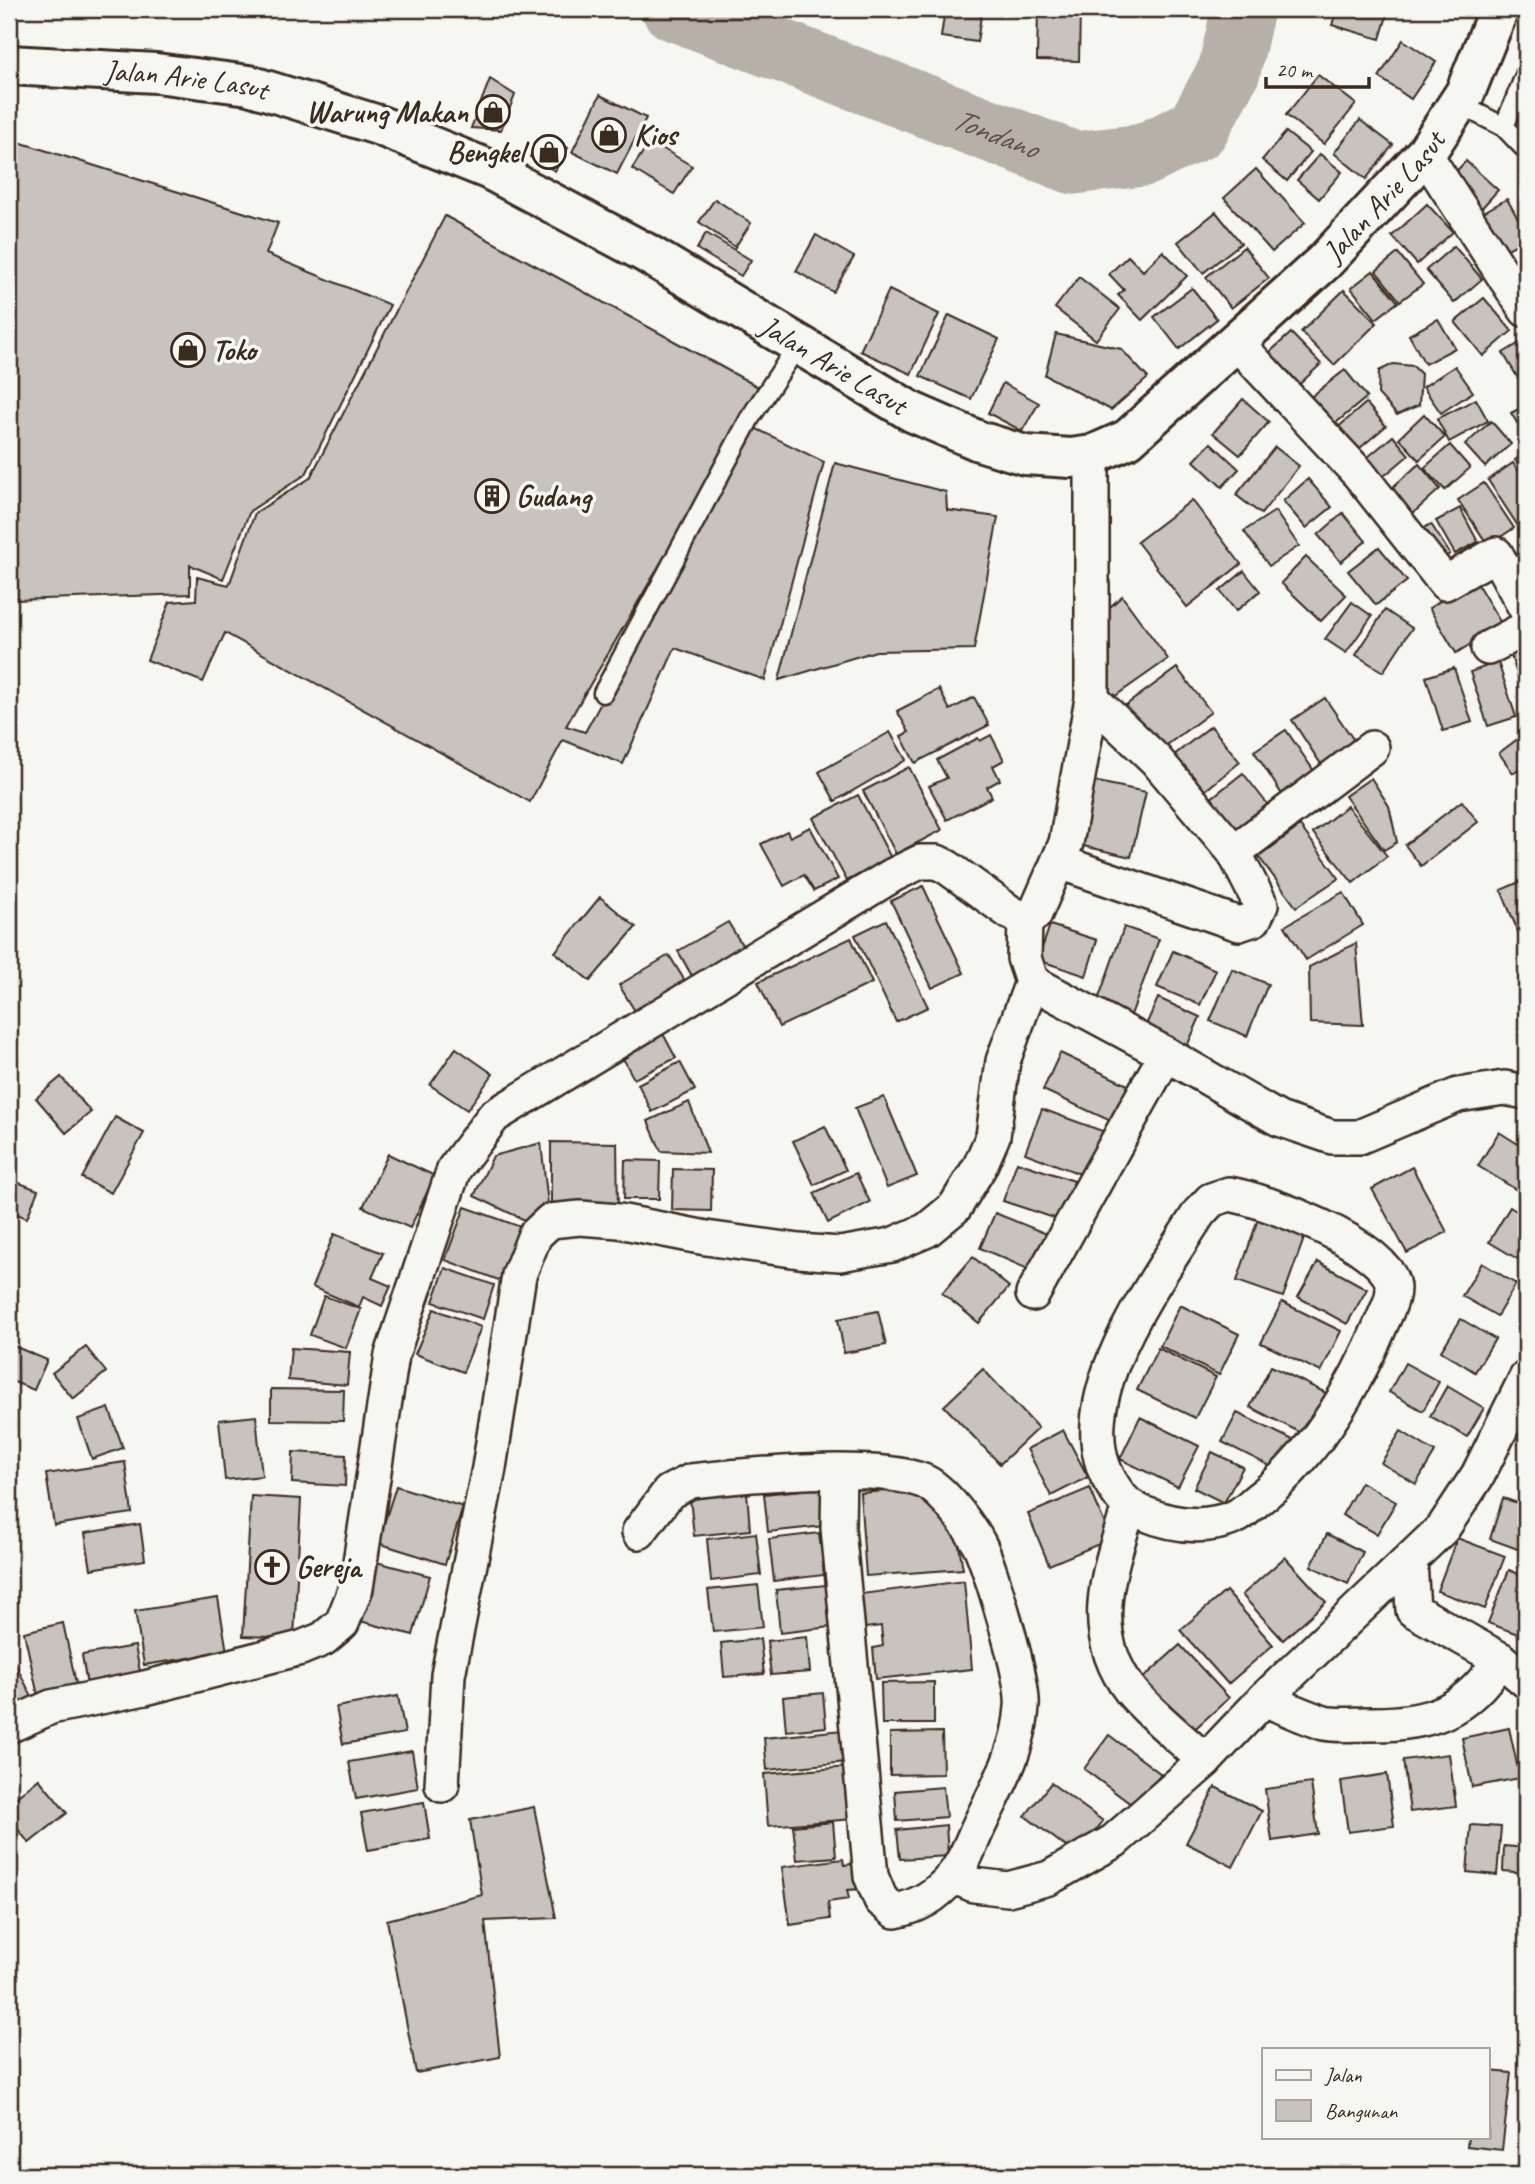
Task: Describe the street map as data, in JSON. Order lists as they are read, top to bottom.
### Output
{
  "streets": {
    "main road": ["Jalan Arie Lasut"]
  },
  "water": ["Tondano"],
  "places": {
    "shop": [
      "Warung Makan",
      "Kios",
      "Bengkel",
      "Toko"
    ],
    "building": ["Gudang"],
    "church": ["Gereja"]
  },
  "legend": ["Jalan", "Bangunan"],
  "scale_bar": "20 m"
}
